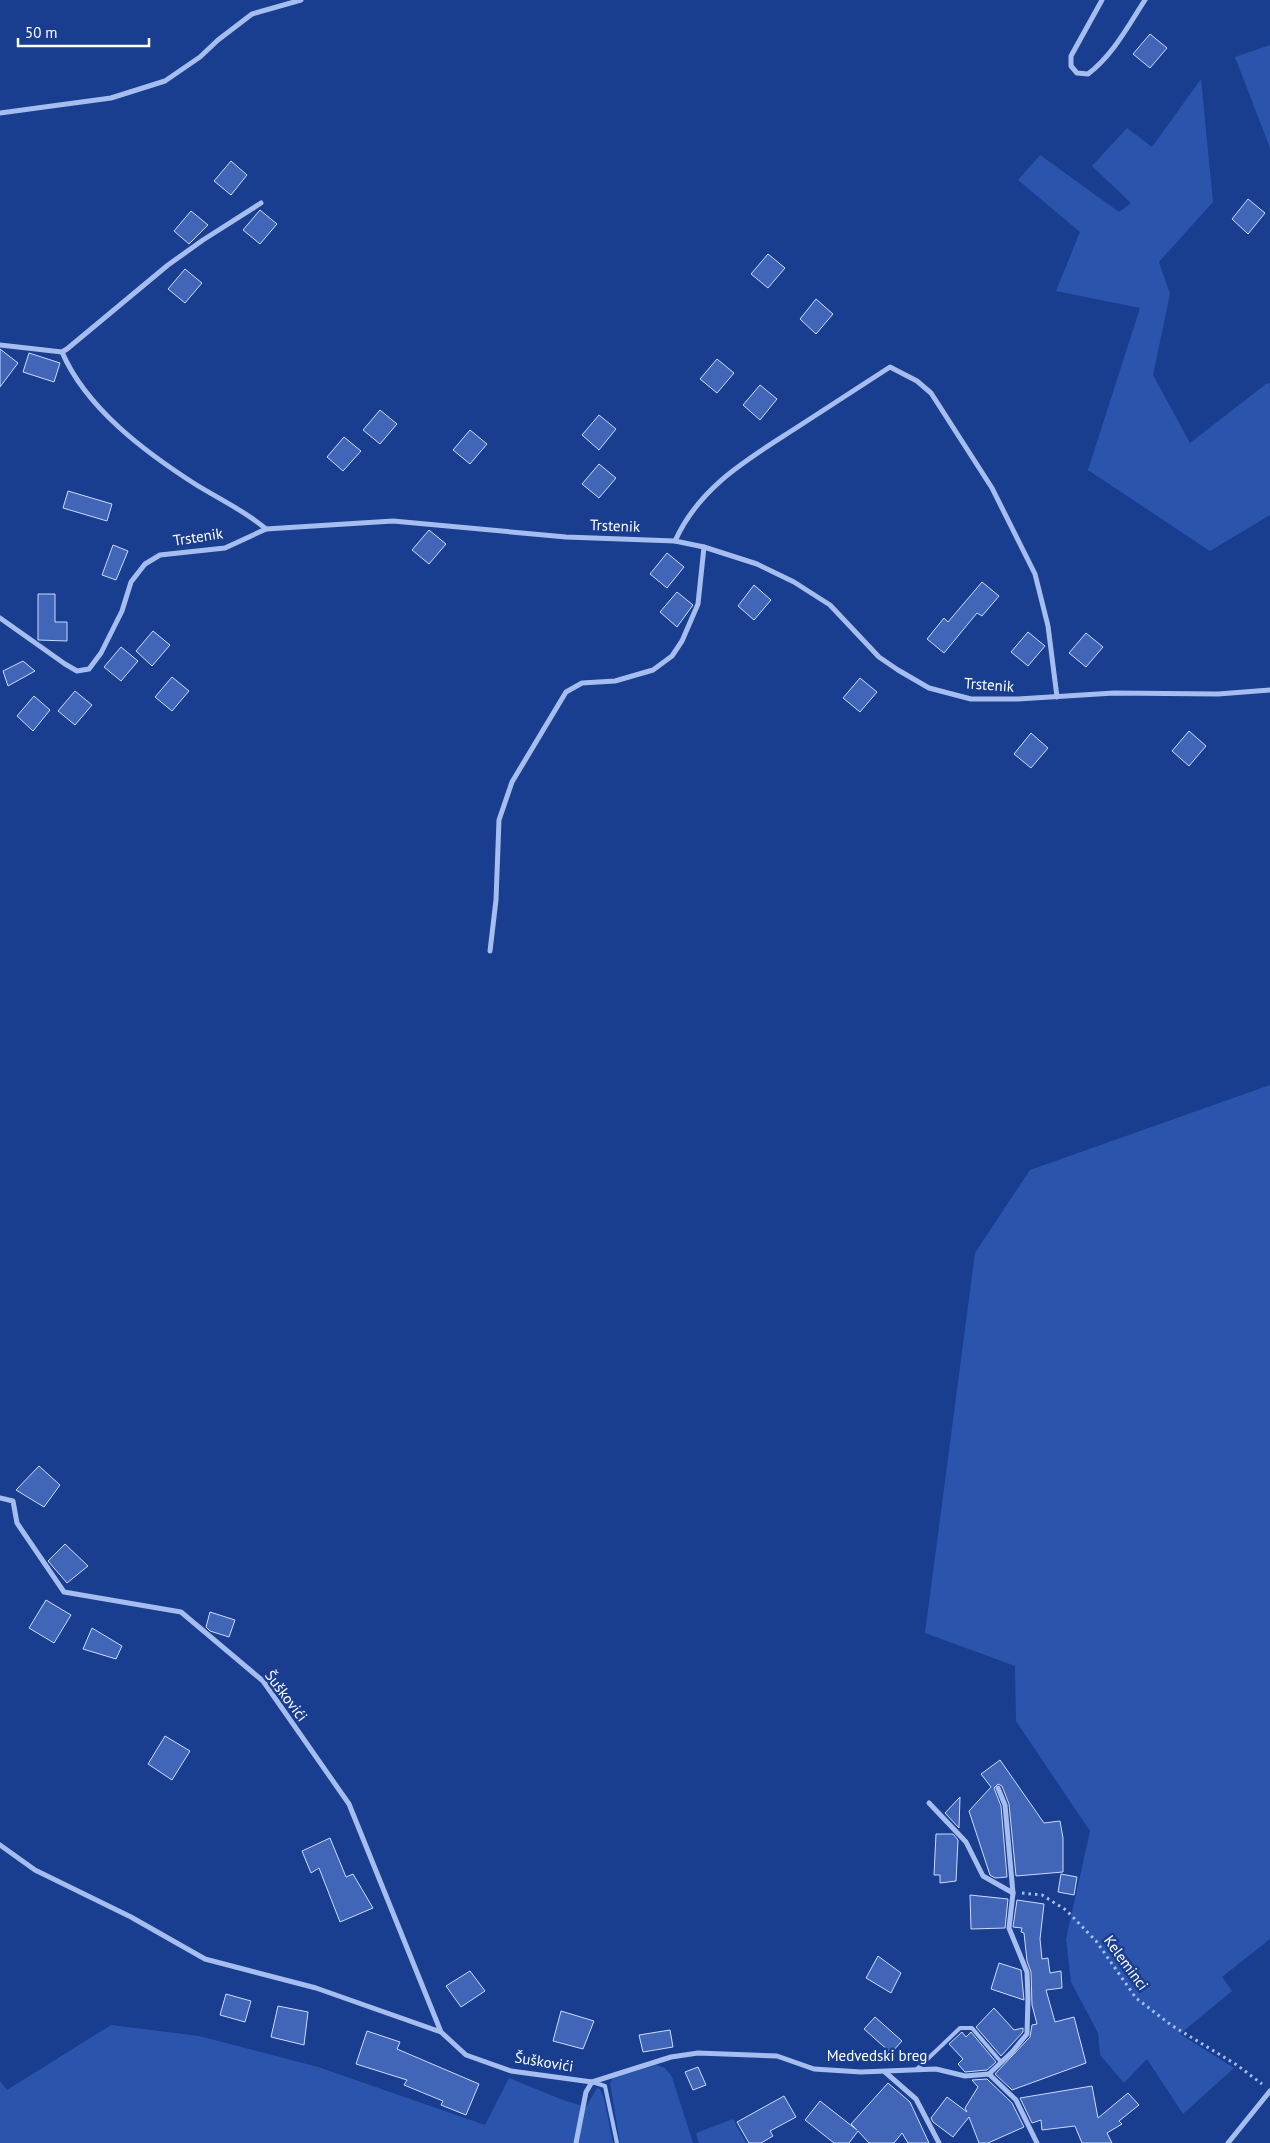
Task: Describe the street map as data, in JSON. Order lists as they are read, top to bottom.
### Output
{
  "streets": {
    "street": ["Trstenik", "Šuškovići", "Medvedski breg"],
    "path": ["Keleminci"]
  },
  "crossings": [
    ["Šuškovići", "Medvedski breg"]
  ],
  "scale_bar": "50 m"
}
